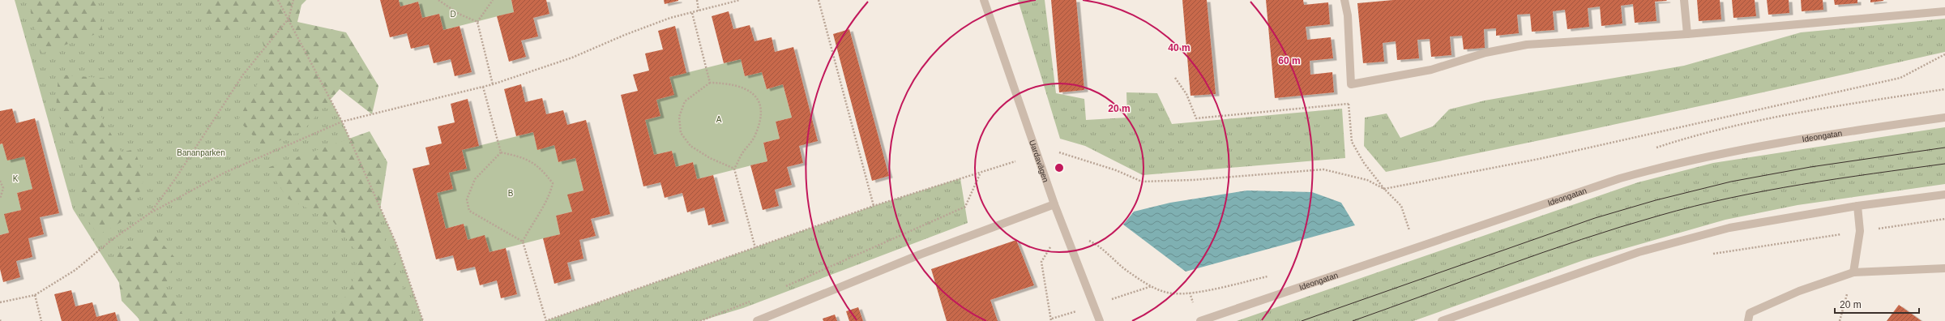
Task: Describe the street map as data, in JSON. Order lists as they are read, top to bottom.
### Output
{
  "streets": {
    "street": ["Ideongatan", "Uardavägen"]
  },
  "parks": [
    "D",
    "A",
    "Bananparken",
    "K",
    "B"
  ],
  "scale_bar": "20 m",
  "rings": ["40 m", "60 m", "20 m"]
}
